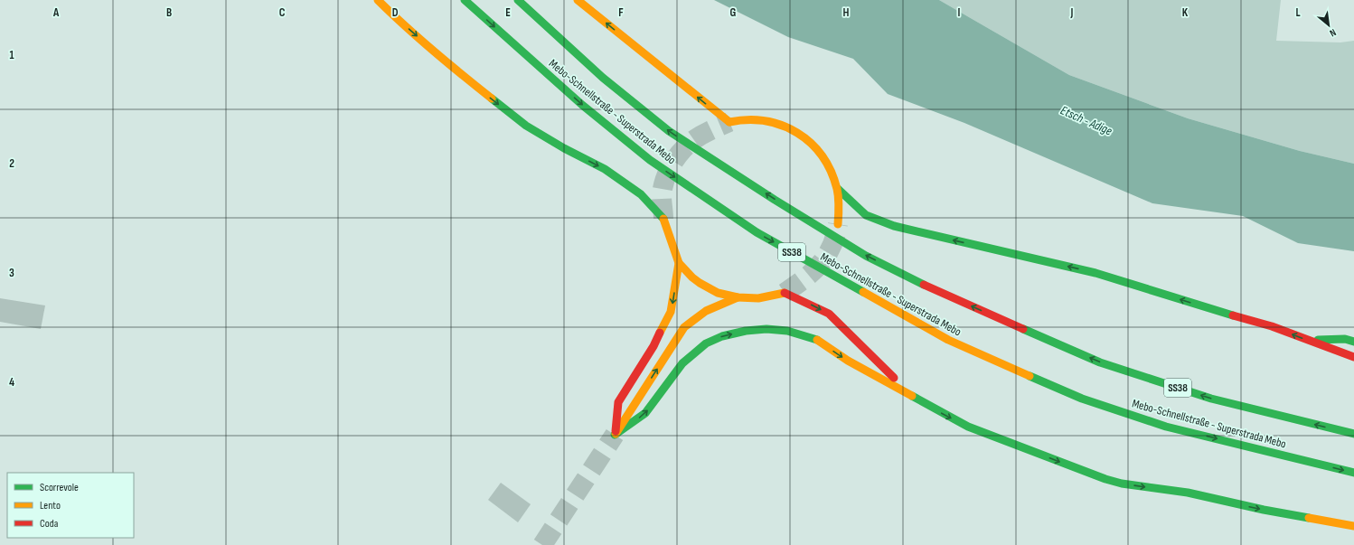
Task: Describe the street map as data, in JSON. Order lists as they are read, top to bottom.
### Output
{
  "streets": {
    "main road": ["Mebo-Schnellstraße - Superstrada Mebo", "SS38"]
  },
  "water": ["Etsch - Adige"],
  "legend": ["Scorrevole", "Lento", "Coda"],
  "north": "bottom right",
  "grid": {
    "columns": [
      "A",
      "B",
      "C",
      "D",
      "E",
      "F",
      "G",
      "H",
      "I",
      "J",
      "K",
      "L"
    ],
    "rows": [
      "1",
      "2",
      "3",
      "4"
    ]
  }
}
